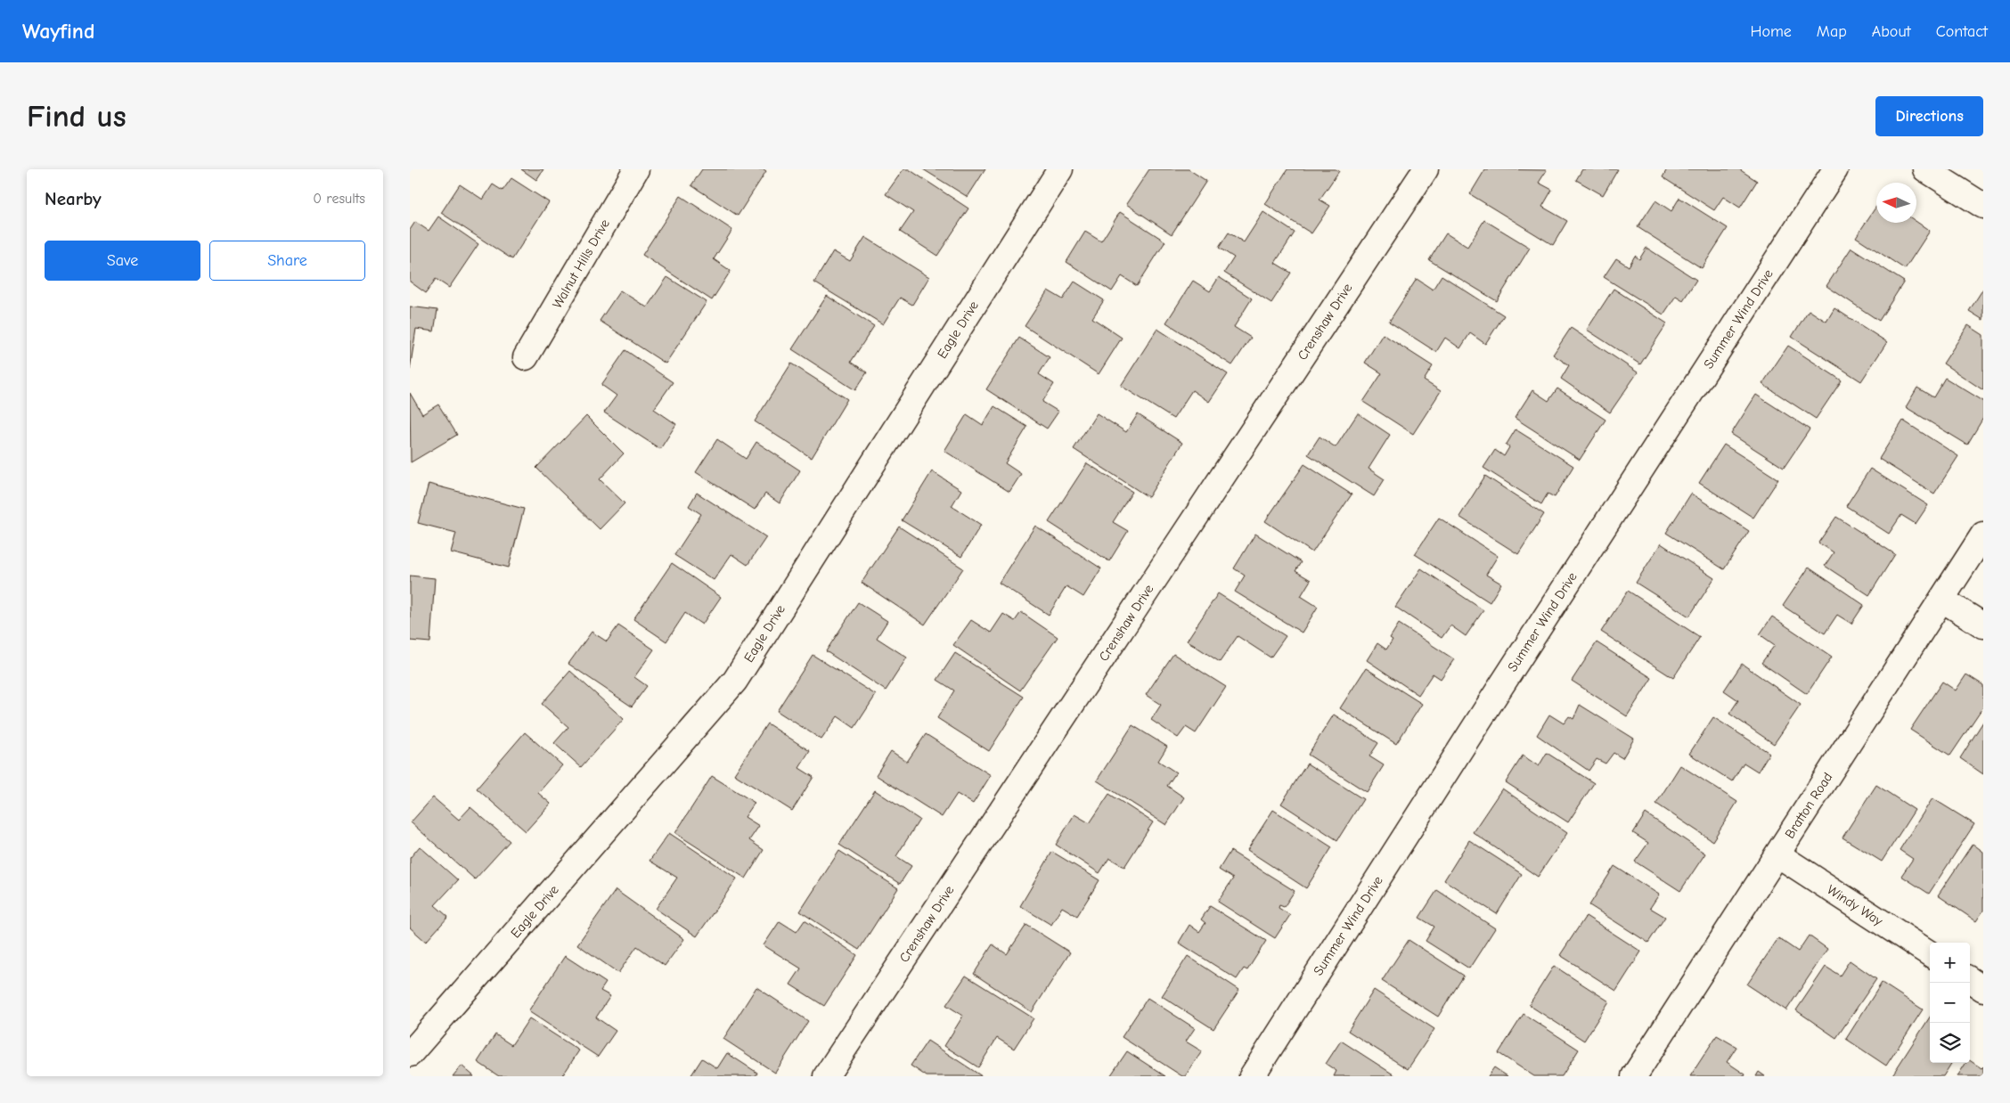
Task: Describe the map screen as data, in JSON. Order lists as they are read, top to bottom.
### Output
{
  "streets": {
    "street": [
      "Walnut Hills Drive",
      "Summer Wind Drive",
      "Crenshaw Drive",
      "Eagle Drive",
      "Bratton Road",
      "Windy Way"
    ]
  },
  "crossings": [
    ["Bratton Road", "Windy Way"]
  ],
  "north": "left",
  "page": {
    "header": "Wayfind",
    "nav": [
      "Home",
      "Map",
      "About",
      "Contact"
    ],
    "buttons": [
      "Directions",
      ["Save", "Share"]
    ],
    "title": "Find us",
    "heading": ["Nearby", "0 results"],
    "map_buttons": ["+", "−"]
  }
}
